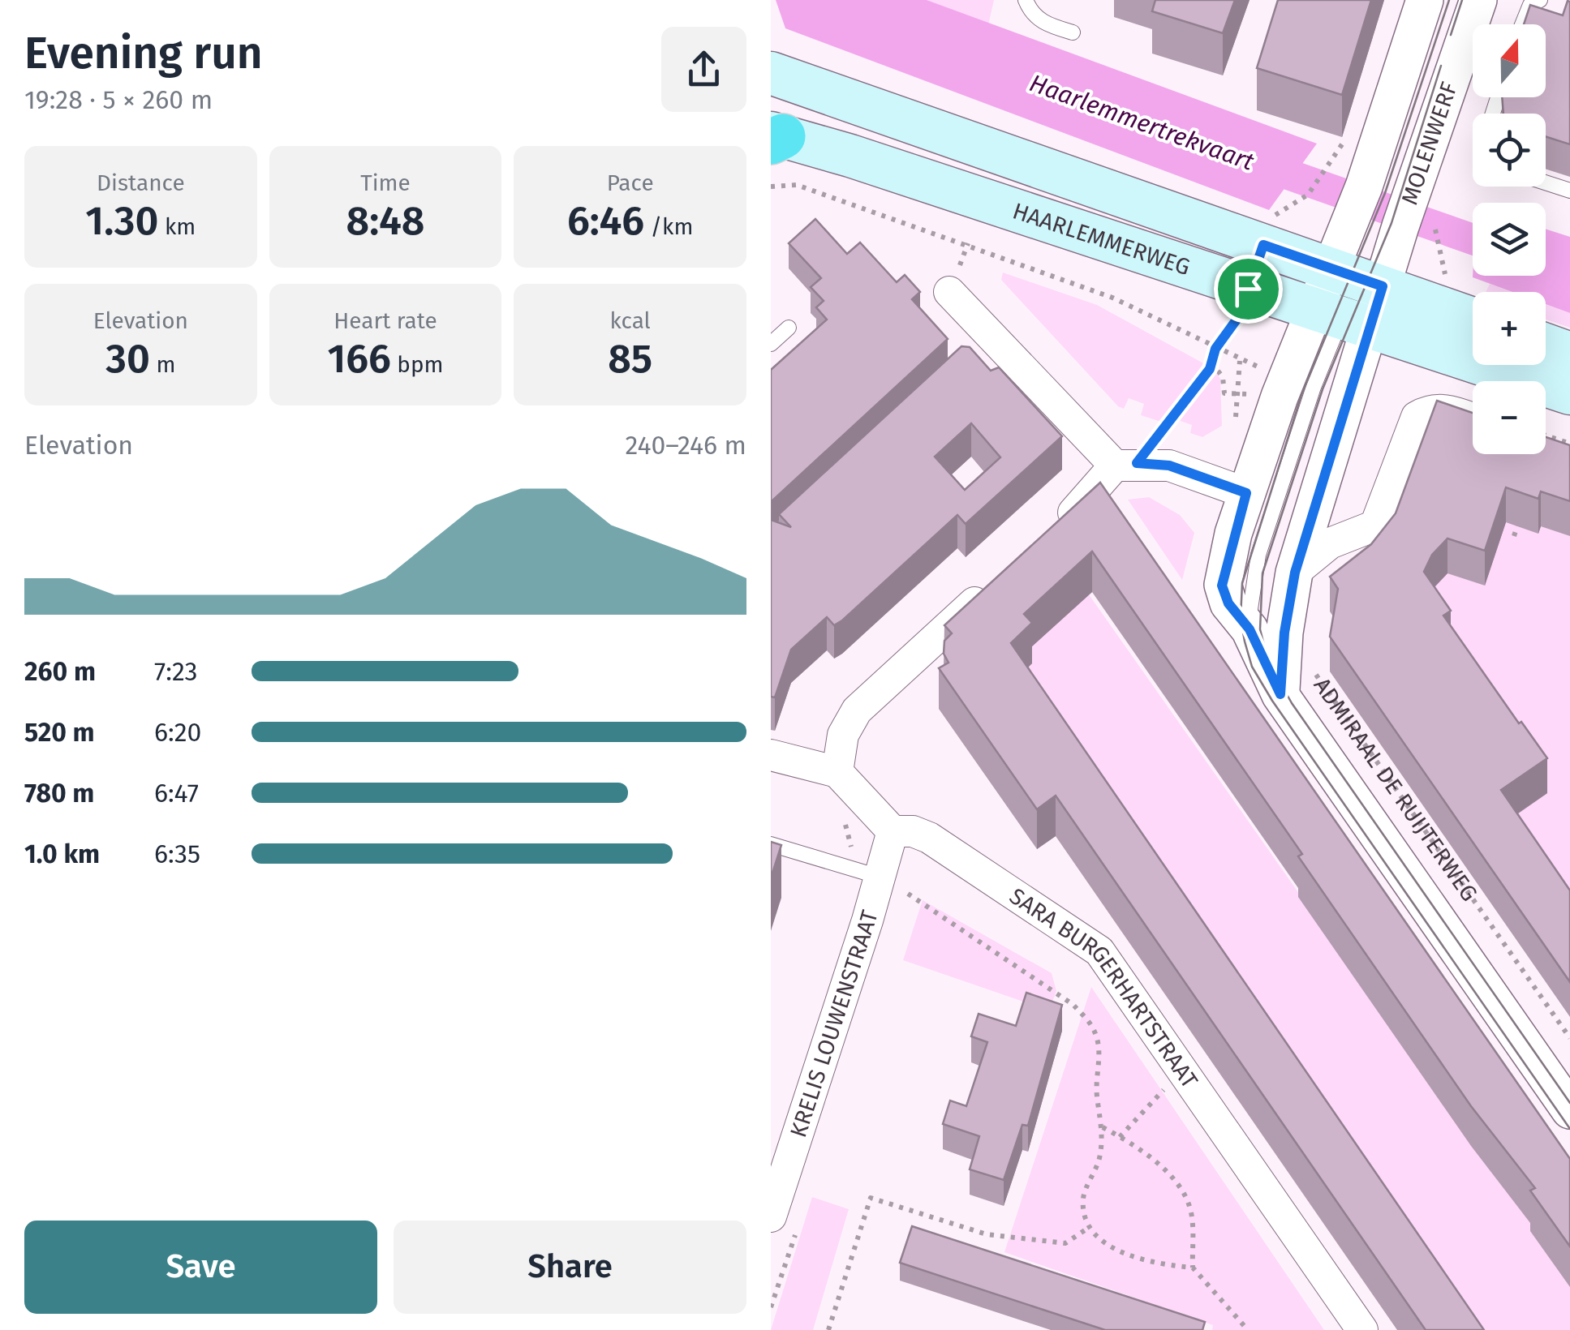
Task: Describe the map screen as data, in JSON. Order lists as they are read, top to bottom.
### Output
{
  "streets": {
    "main road": ["HAARLEMMERWEG"],
    "street": [
      "MOLENWERF",
      "ADMIRAAL DE RUIJTERWEG",
      "SARA BURGERHARTSTRAAT",
      "KRELIS LOUWENSTRAAT"
    ]
  },
  "crossings": [
    ["MOLENWERF", "HAARLEMMERWEG"],
    ["MOLENWERF", "ADMIRAAL DE RUIJTERWEG"],
    ["HAARLEMMERWEG", "ADMIRAAL DE RUIJTERWEG"]
  ],
  "water": ["Haarlemmertrekvaart"],
  "north": "top",
  "page": {
    "heading": ["Evening run", "19:28 · 5 × 260 m"],
    "map_buttons": ["+", "−"],
    "stats": [
      ["Distance", "1.30 km"],
      ["Time", "8:48"],
      ["Pace", "6:46 /km"],
      ["Elevation", "30 m"],
      ["Heart rate", "166 bpm"],
      ["kcal", "85"]
    ],
    "chart": ["Elevation", "240–246 m"],
    "list": [
      {
        "name": "260 m",
        "note": "7:23"
      },
      {
        "name": "520 m",
        "note": "6:20"
      },
      {
        "name": "780 m",
        "note": "6:47"
      },
      {
        "name": "1.0 km",
        "note": "6:35"
      }
    ],
    "buttons": ["Save", "Share"]
  }
}
